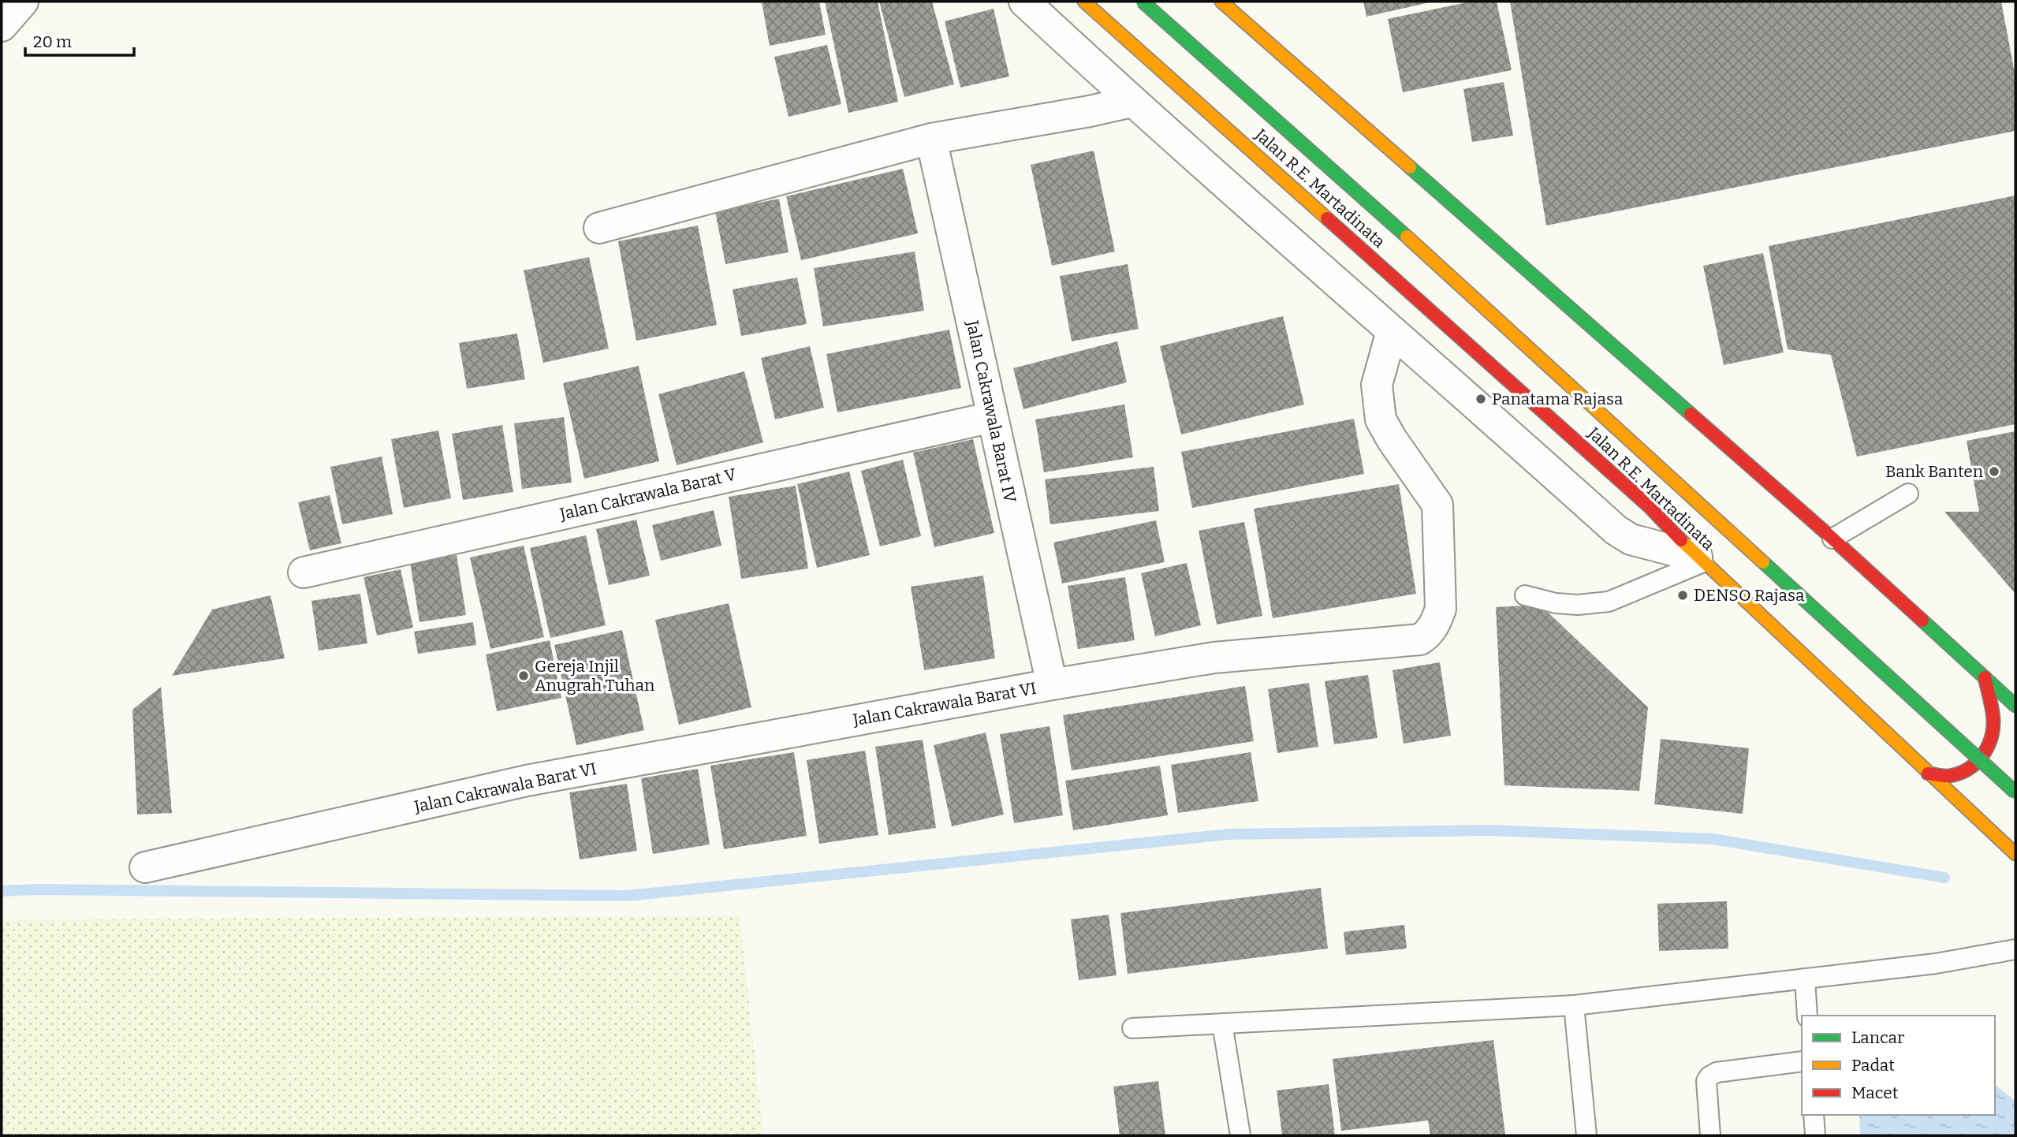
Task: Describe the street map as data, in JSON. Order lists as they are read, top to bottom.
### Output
{
  "streets": {
    "highway": ["Jalan R.E. Martadinata"],
    "street": ["Jalan Cakrawala Barat IV", "Jalan Cakrawala Barat V", "Jalan Cakrawala Barat VI"]
  },
  "crossings": [
    ["Jalan Cakrawala Barat IV", "Jalan Cakrawala Barat V"],
    ["Jalan Cakrawala Barat IV", "Jalan Cakrawala Barat VI"]
  ],
  "places": [
    "Panatama Rajasa",
    "Bank Banten",
    "DENSO Rajasa",
    "Gereja Injil Anugrah Tuhan"
  ],
  "legend": ["Lancar", "Padat", "Macet"],
  "scale_bar": "20 m"
}
